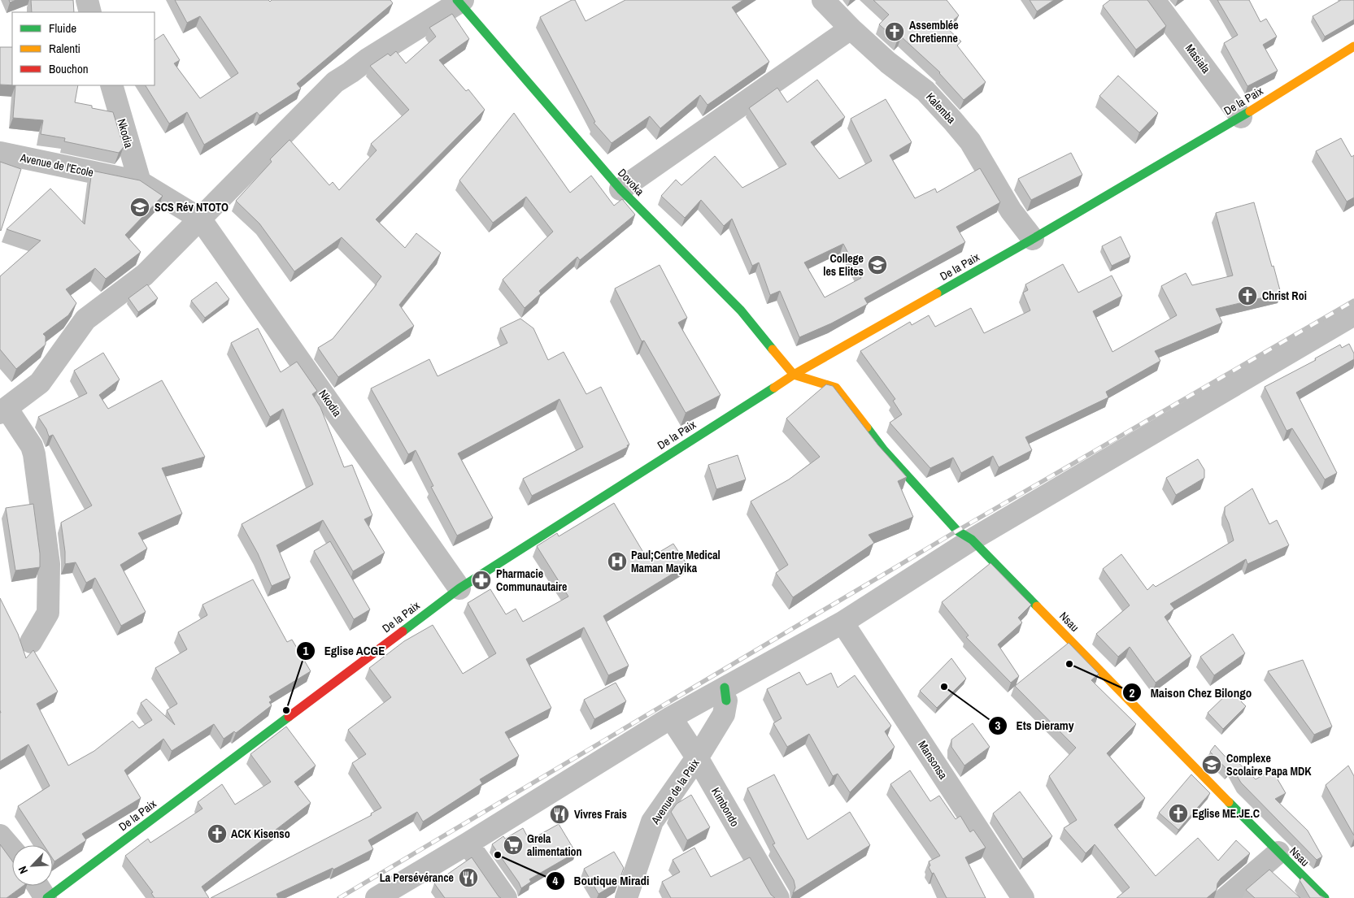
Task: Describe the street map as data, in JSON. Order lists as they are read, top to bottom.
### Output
{
  "streets": {
    "street": [
      "Masiala",
      "De la Paix",
      "Kalemba",
      "Nkodia",
      "Avenue de l'Ecole",
      "Dovoka",
      "Nsau",
      "Mansonsa",
      "Avenue de la Paix",
      "Kimbondo"
    ]
  },
  "crossings": [
    ["Masiala", "De la Paix"],
    ["De la Paix", "Kalemba"],
    ["De la Paix", "Nkodia"],
    ["De la Paix", "Dovoka"],
    ["De la Paix", "Nsau"],
    ["Nkodia", "Avenue de l'Ecole"],
    ["Dovoka", "Nsau"],
    ["Avenue de la Paix", "Kimbondo"]
  ],
  "places": {
    "church": [
      "Assemblée Chretienne",
      "Christ Roi",
      "Eglise ME.JE.C",
      "ACK Kisenso"
    ],
    "school or university": ["SCS Rév NTOTO", "College les Elites", "Complexe Scolaire Papa MDK"],
    "hospital": ["Paul;Centre Medical Maman Mayika"],
    "pharmacy": ["Pharmacie Communautaire"],
    "other": [
      "Maison Chez Bilongo",
      "Ets Dieramy",
      "Eglise ACGE",
      "Boutique Miradi"
    ],
    "restaurant": ["Vivres Frais", "La Persévérance"],
    "supermarket": ["Grela alimentation"]
  },
  "legend": ["Fluide", "Ralenti", "Bouchon"],
  "north": "bottom left"
}
